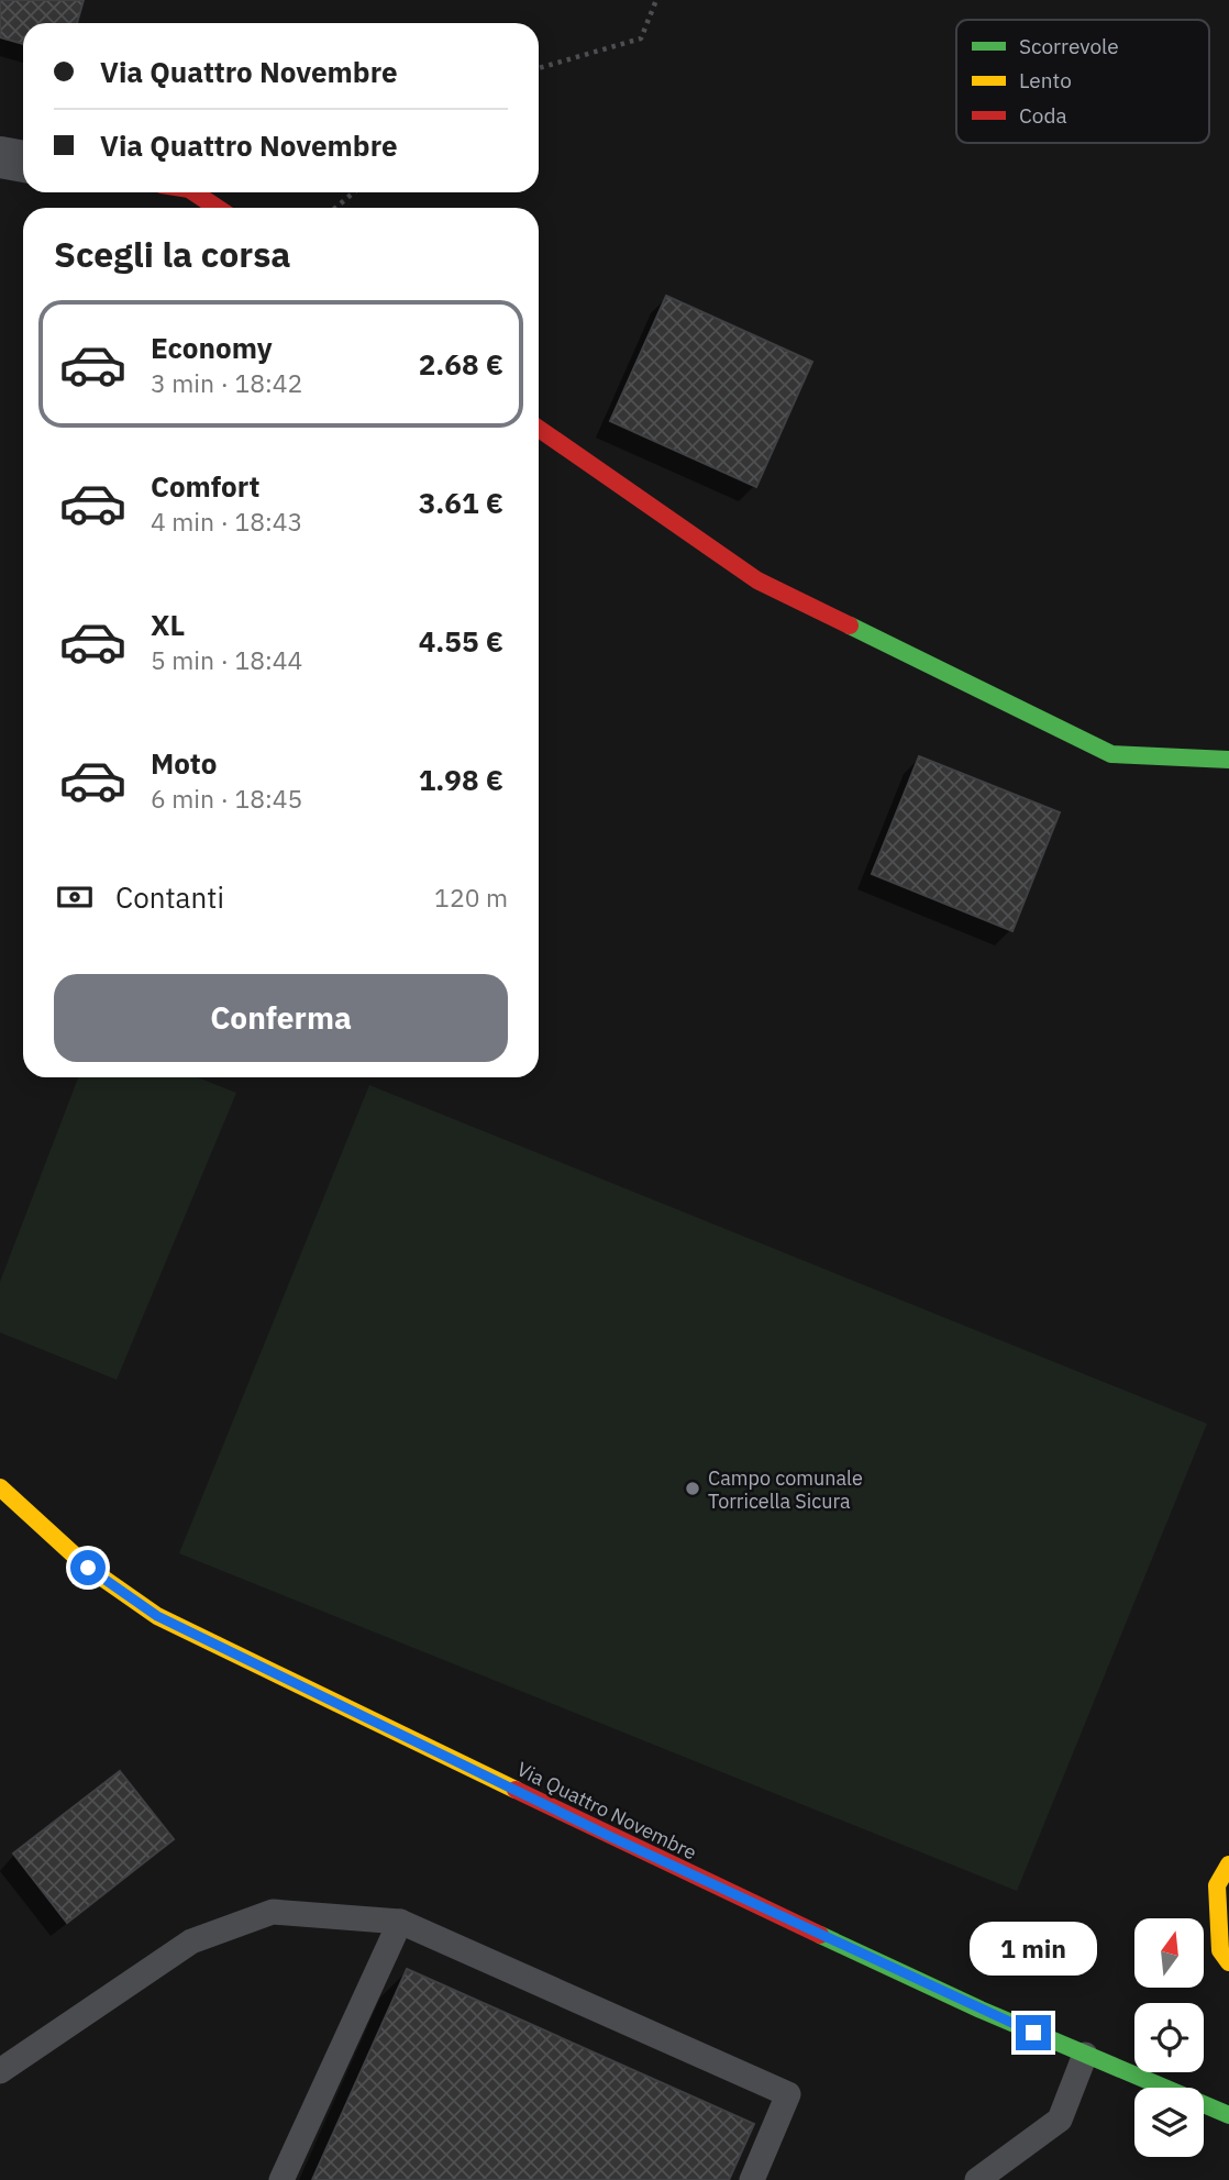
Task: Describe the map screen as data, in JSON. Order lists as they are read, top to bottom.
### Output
{
  "streets": {
    "main road": ["Via Quattro Novembre"]
  },
  "places": ["Campo comunale Torricella Sicura"],
  "legend": ["Scorrevole", "Lento", "Coda"],
  "north": "top",
  "page": {
    "banner": ["Via Quattro Novembre", "Via Quattro Novembre"],
    "heading": "Scegli la corsa",
    "list": [
      {
        "name": "Economy",
        "note": "3 min · 18:42",
        "value": "2.68 €"
      },
      {
        "name": "Comfort",
        "note": "4 min · 18:43",
        "value": "3.61 €"
      },
      {
        "name": "XL",
        "note": "5 min · 18:44",
        "value": "4.55 €"
      },
      {
        "name": "Moto",
        "note": "6 min · 18:45",
        "value": "1.98 €"
      }
    ],
    "pay": ["Contanti", "120 m"],
    "buttons": "Conferma",
    "bubble": "1 min"
  }
}
